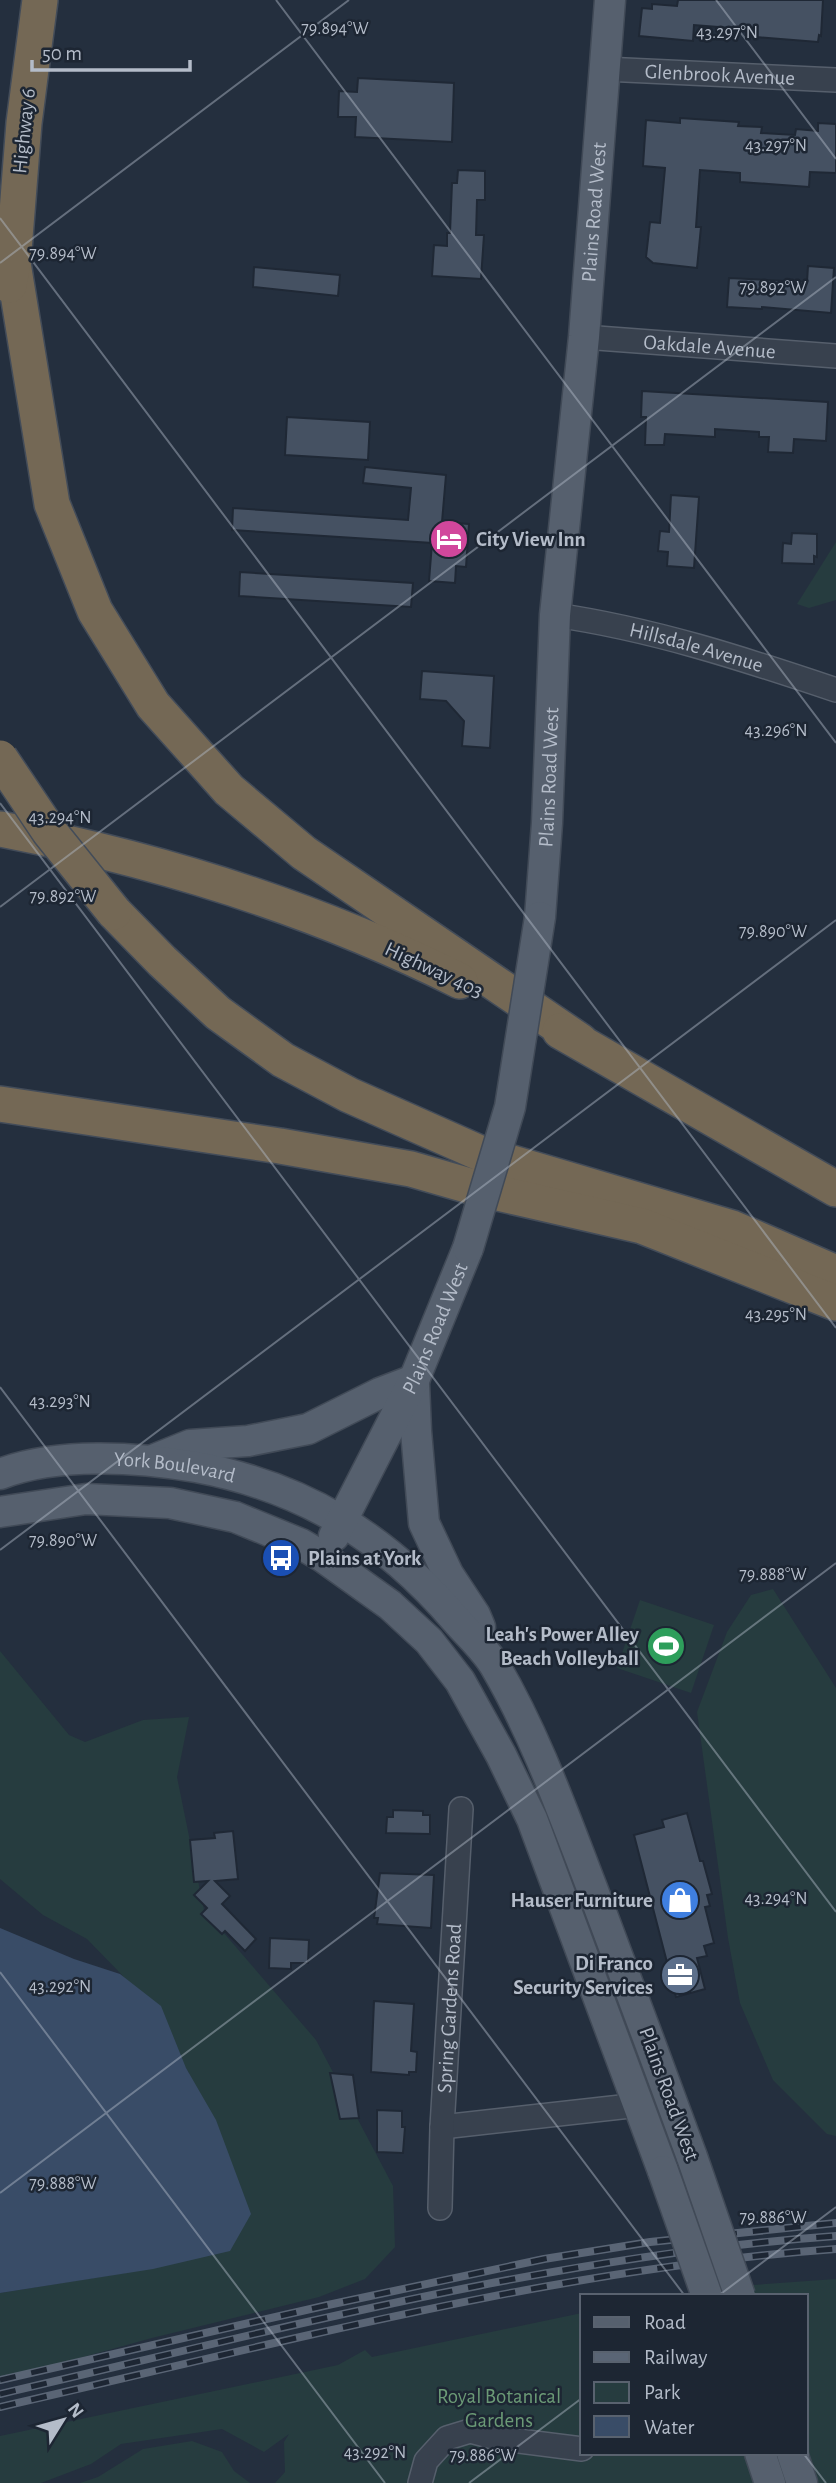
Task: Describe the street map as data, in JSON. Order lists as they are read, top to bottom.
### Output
{
  "streets": {
    "highway": ["Highway 6", "Highway 403"],
    "main road": ["Plains Road West", "York Boulevard"],
    "street": [
      "Glenbrook Avenue",
      "Oakdale Avenue",
      "Hillsdale Avenue",
      "Spring Gardens Road"
    ]
  },
  "crossings": [
    ["Glenbrook Avenue", "Plains Road West"],
    ["Plains Road West", "Oakdale Avenue"],
    ["Plains Road West", "Hillsdale Avenue"],
    ["Plains Road West", "York Boulevard"],
    ["Plains Road West", "Spring Gardens Road"]
  ],
  "parks": ["Royal Botanical Gardens"],
  "places": {
    "hotel": ["City View Inn"],
    "bus stop": ["Plains at York"],
    "sports": ["Leah's Power Alley Beach Volleyball"],
    "shop": ["Hauser Furniture"],
    "office": ["Di Franco Security Services"]
  },
  "legend": [
    "Road",
    "Railway",
    "Park",
    "Water"
  ],
  "scale_bar": "50 m",
  "north": "top right",
  "coordinates": [
    "79.894°W",
    "43.297°N",
    "79.892°W",
    "43.296°N",
    "43.294°N",
    "79.890°W",
    "43.295°N",
    "43.293°N",
    "79.888°W",
    "43.292°N",
    "79.886°W"
  ]
}
